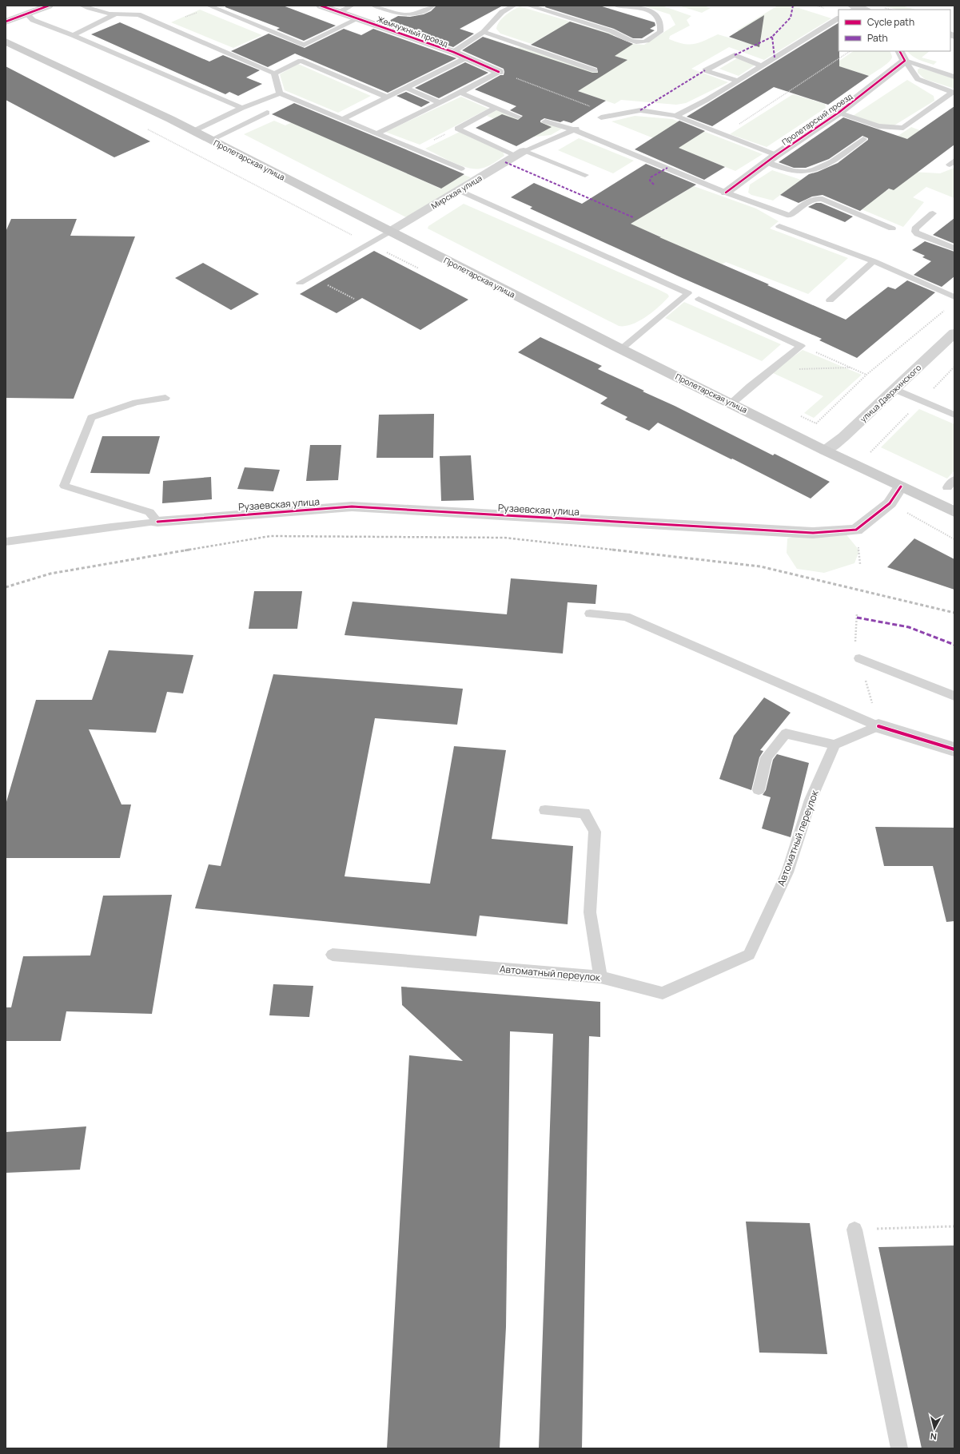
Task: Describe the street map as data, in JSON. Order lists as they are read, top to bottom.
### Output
{
  "streets": {
    "main road": ["Пролетарская улица"],
    "street": [
      "Жемчужный проезд",
      "Пролетарский проезд",
      "Мирская улица",
      "улица Дзержинского",
      "Рузаевская улица"
    ],
    "lane": ["Автоматный переулок"]
  },
  "crossings": [
    ["Пролетарская улица", "Мирская улица"],
    ["Пролетарская улица", "улица Дзержинского"],
    ["Пролетарская улица", "Рузаевская улица"]
  ],
  "legend": ["Cycle path", "Path"],
  "north": "bottom"
}
